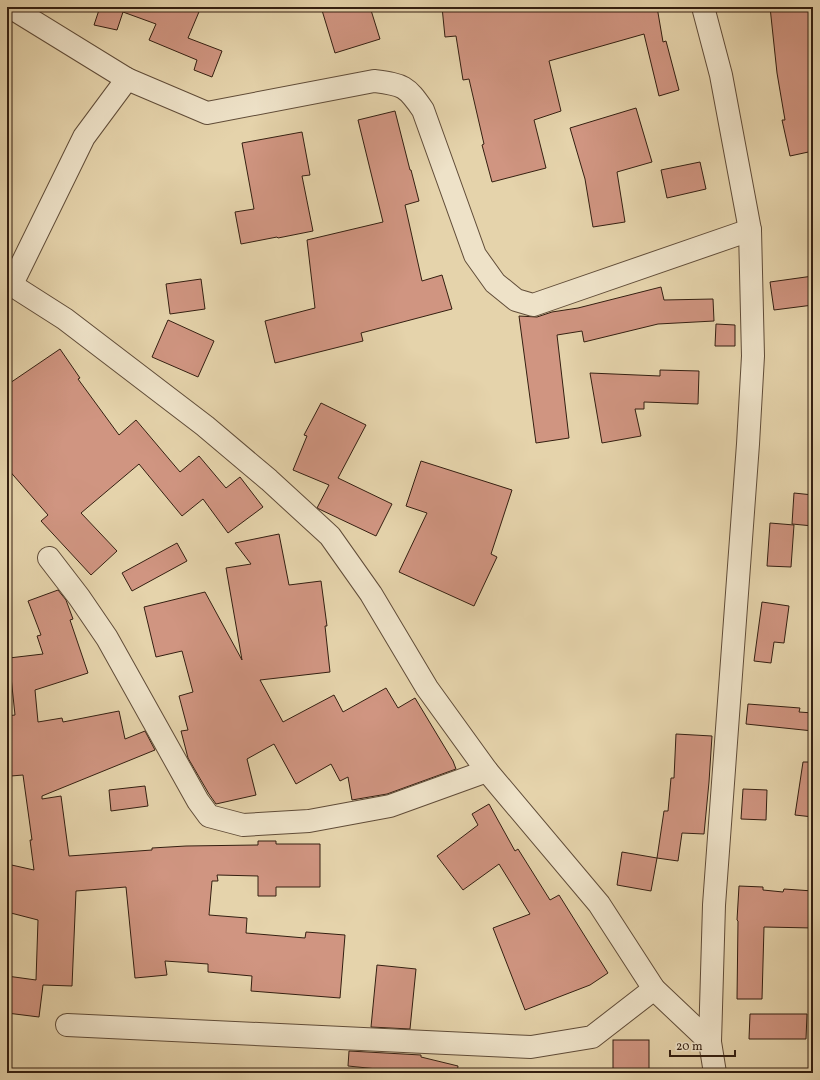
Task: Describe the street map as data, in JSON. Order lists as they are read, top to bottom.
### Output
{
  "scale_bar": "20 m"
}
